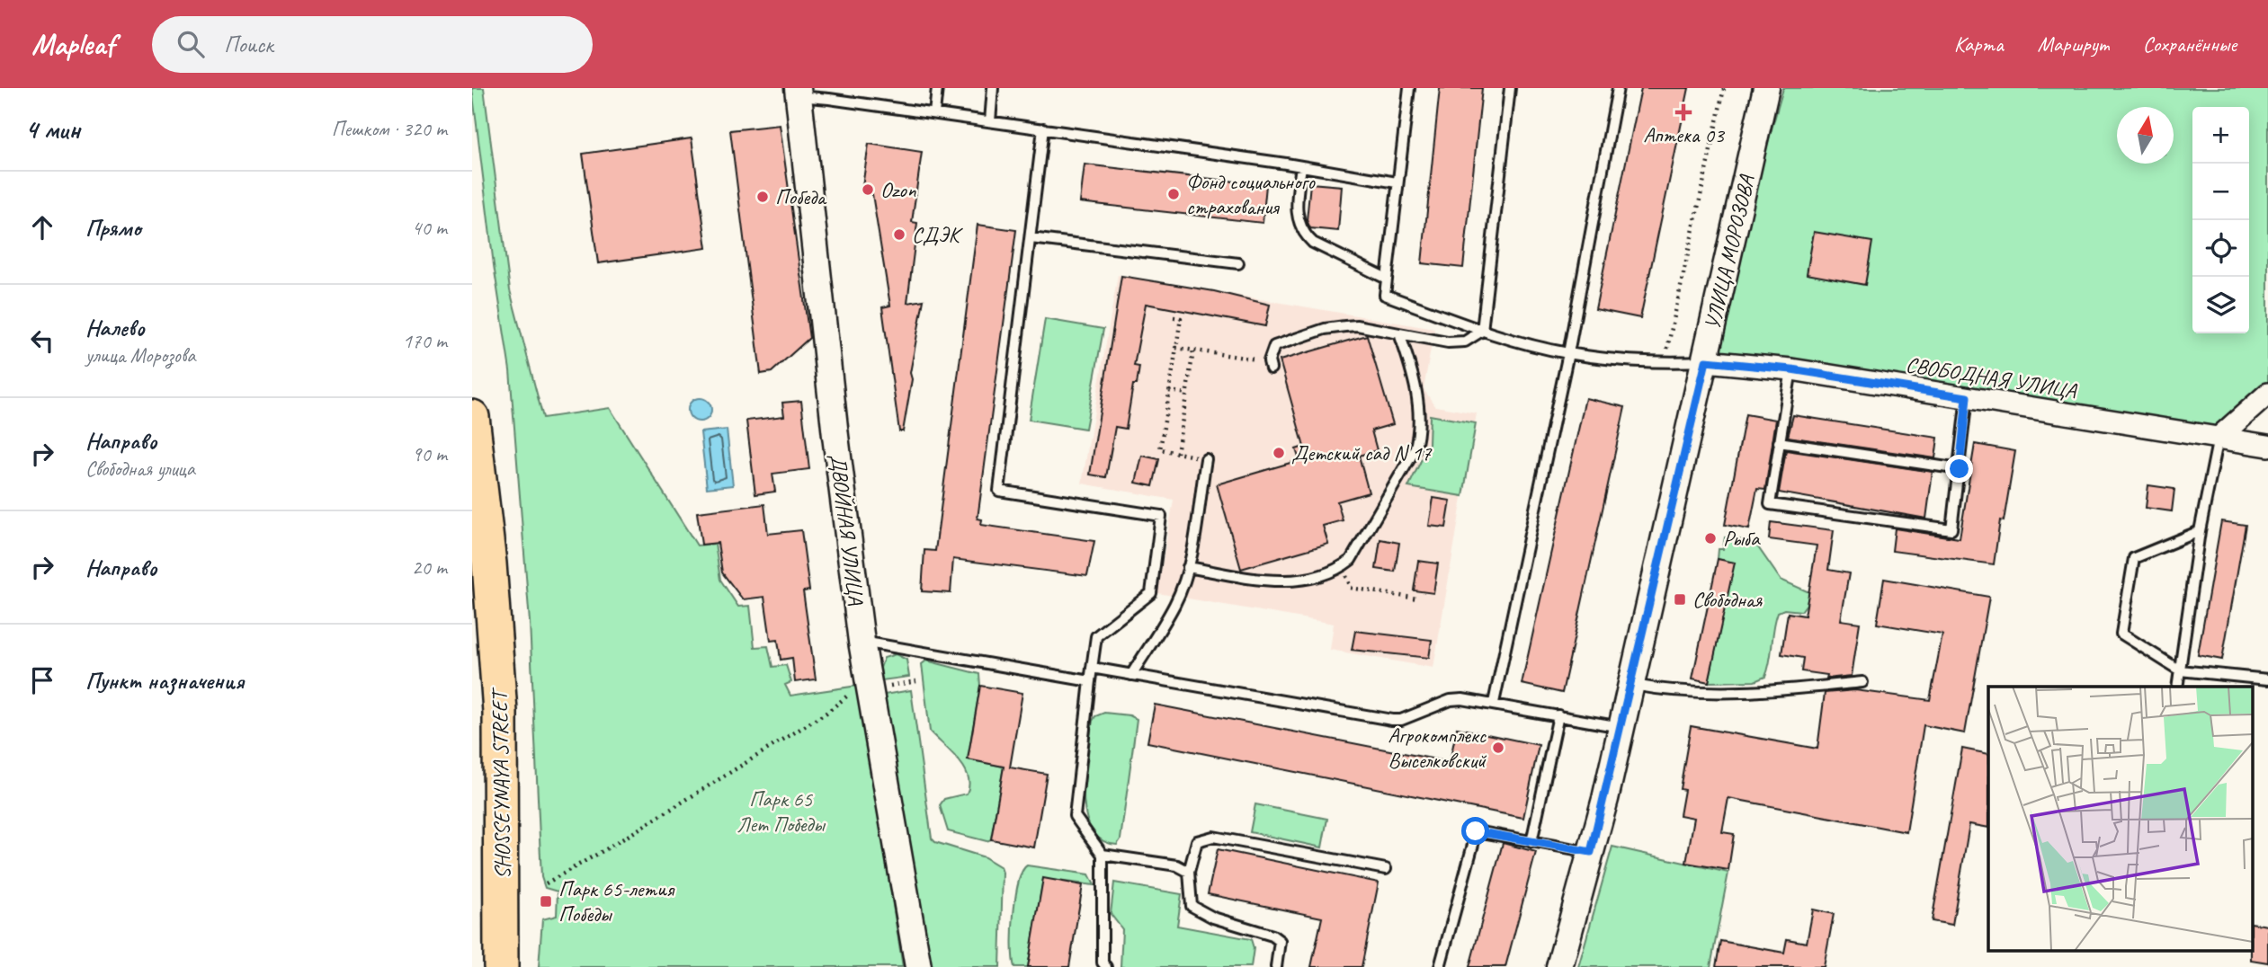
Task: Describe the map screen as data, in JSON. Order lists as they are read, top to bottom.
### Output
{
  "streets": {
    "highway": ["SHOSSEYNAYA STREET"],
    "street": ["УЛИЦА МОРОЗОВА", "СВОБОДНАЯ УЛИЦА", "ДВОЙНАЯ УЛИЦА"]
  },
  "crossings": [
    ["УЛИЦА МОРОЗОВА", "СВОБОДНАЯ УЛИЦА"]
  ],
  "parks": ["Парк 65 Лет Победы"],
  "places": {
    "health": ["Аптека 03"],
    "other": [
      "Ozon",
      "Фонд социального страхования",
      "Победа",
      "СДЭК",
      "Детский сад N 17",
      "Рыба",
      "Агрокомплекс Выселковский"
    ],
    "transit": ["Свободная", "Парк 65-летия Победы"]
  },
  "north": "top",
  "page": {
    "header": "Mapleaf",
    "search": "Поиск",
    "nav": ["Карта", "Маршрут", "Сохранённые"],
    "heading": ["4 мин", "Пешком · 320 m"],
    "map_buttons": ["+", "−"],
    "list": [
      ["Прямо", "40 m"],
      ["Налево", "улица Морозова", "170 m"],
      ["Направо", "Свободная улица", "90 m"],
      ["Направо", "20 m"],
      "Пункт назначения"
    ]
  }
}
